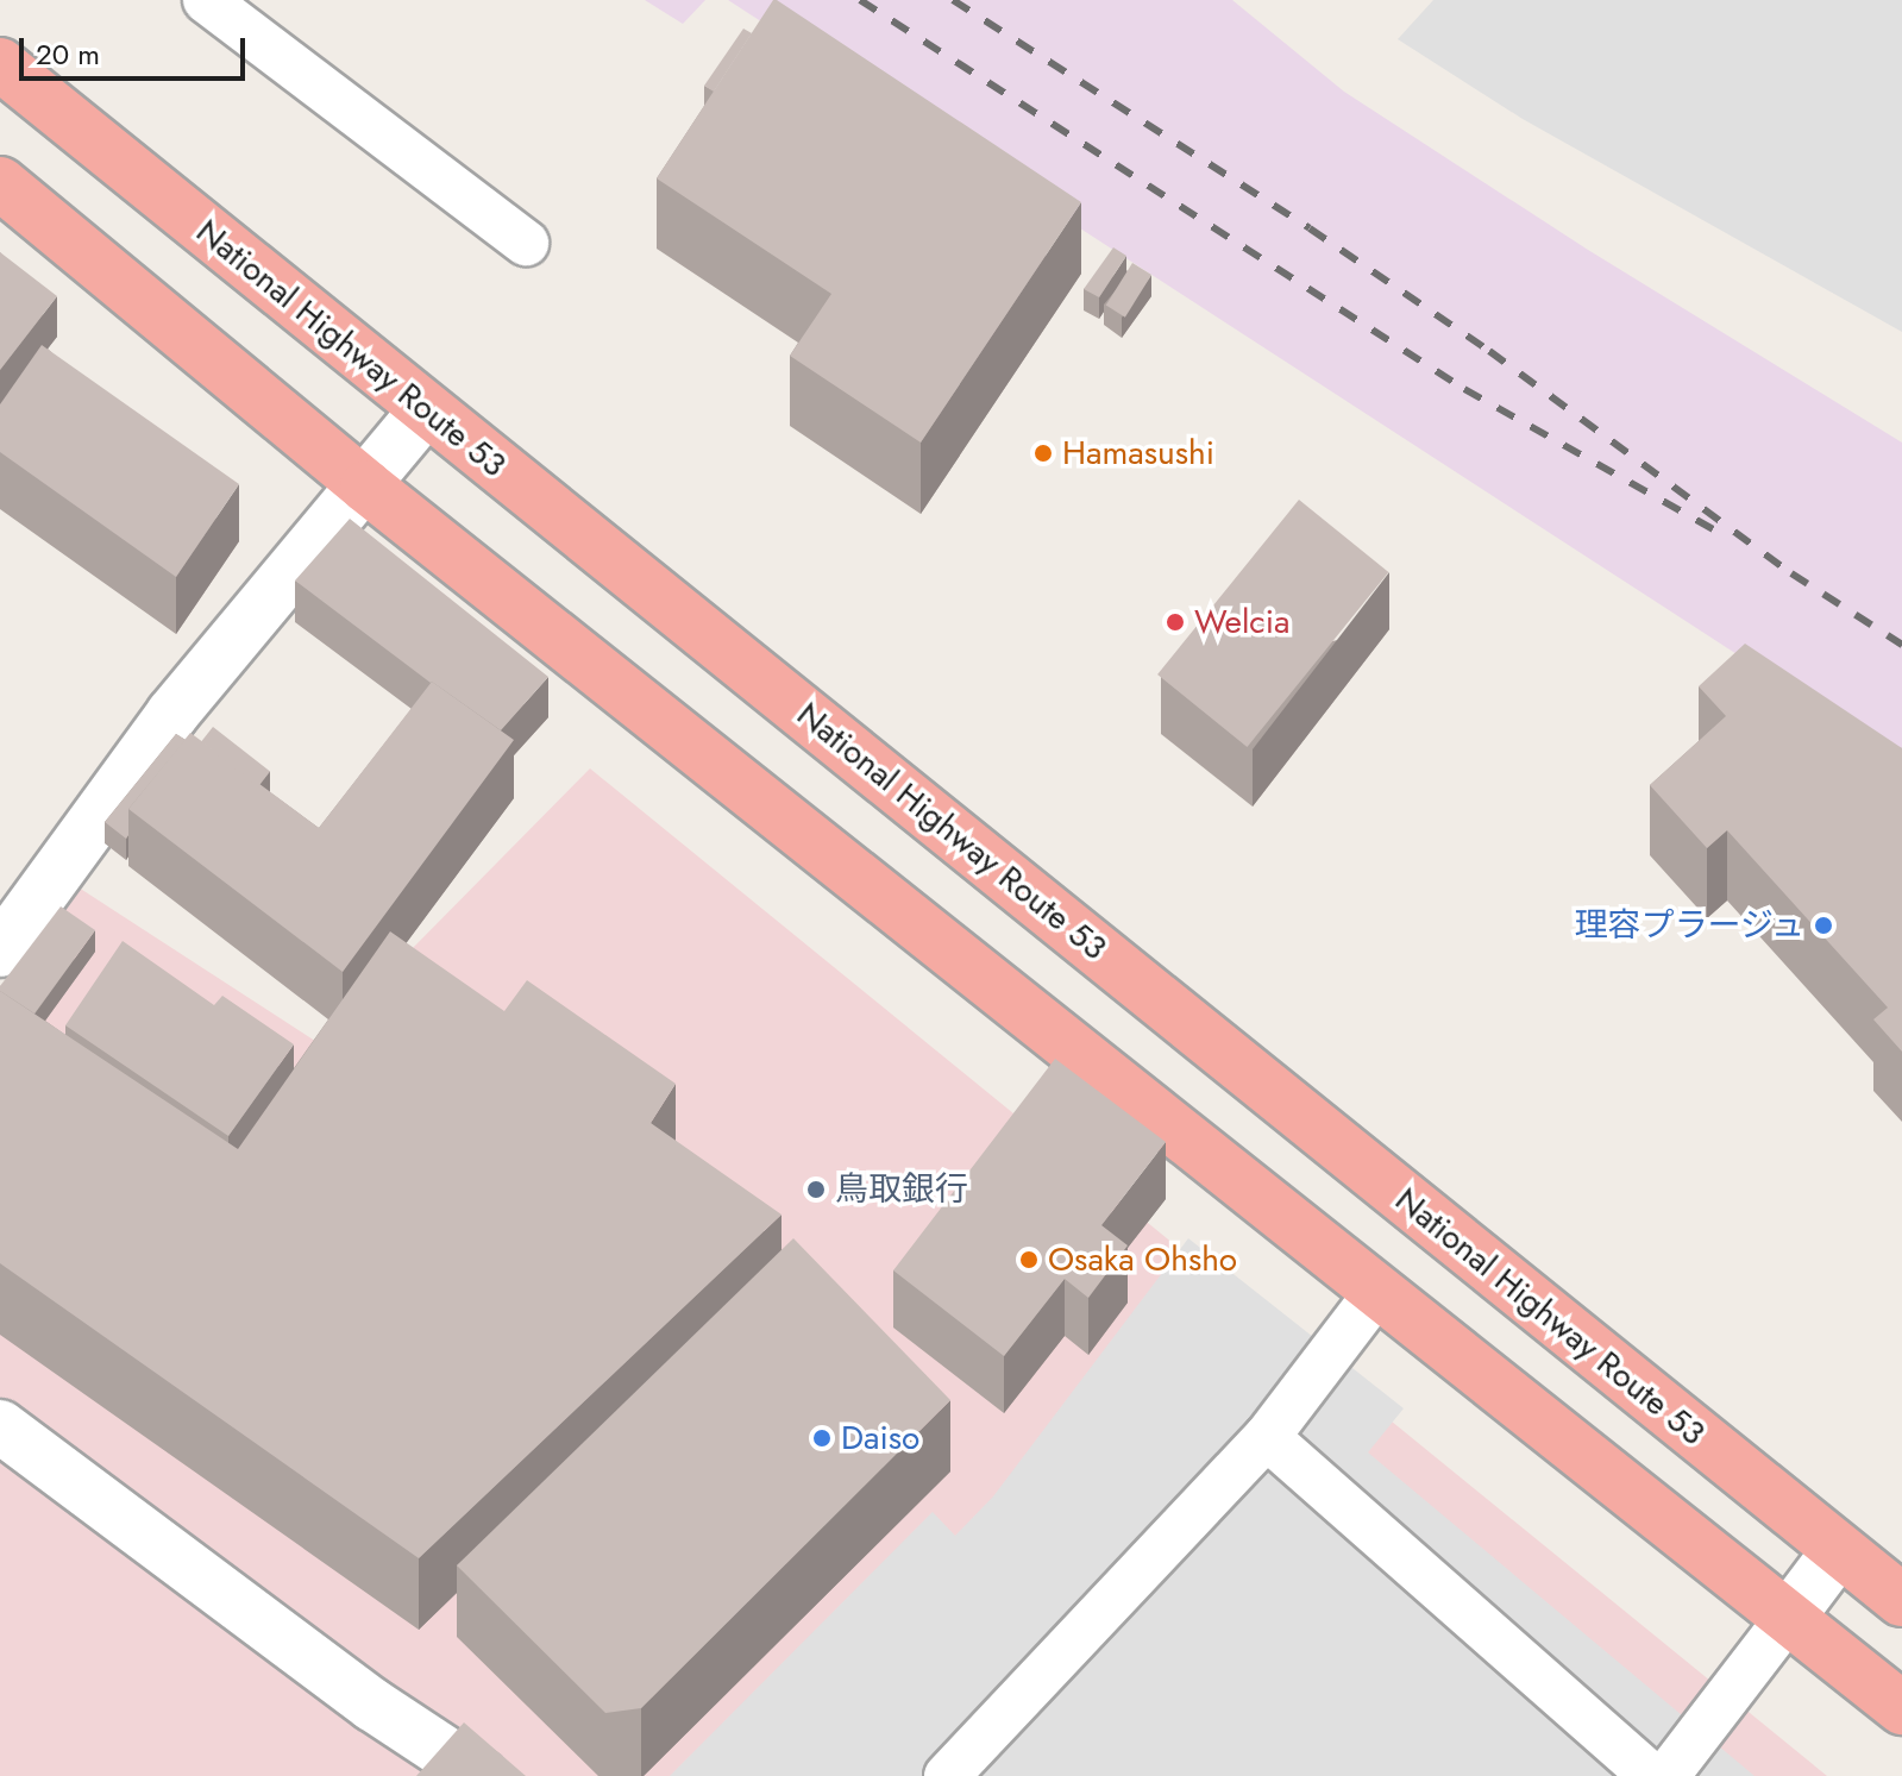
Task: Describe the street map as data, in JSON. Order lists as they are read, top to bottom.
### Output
{
  "streets": {
    "highway": ["National Highway Route 53"]
  },
  "places": [
    "Hamasushi",
    "Welcia",
    "理容プラージュ",
    "鳥取銀行",
    "Osaka Ohsho",
    "Daiso"
  ],
  "scale_bar": "20 m"
}
